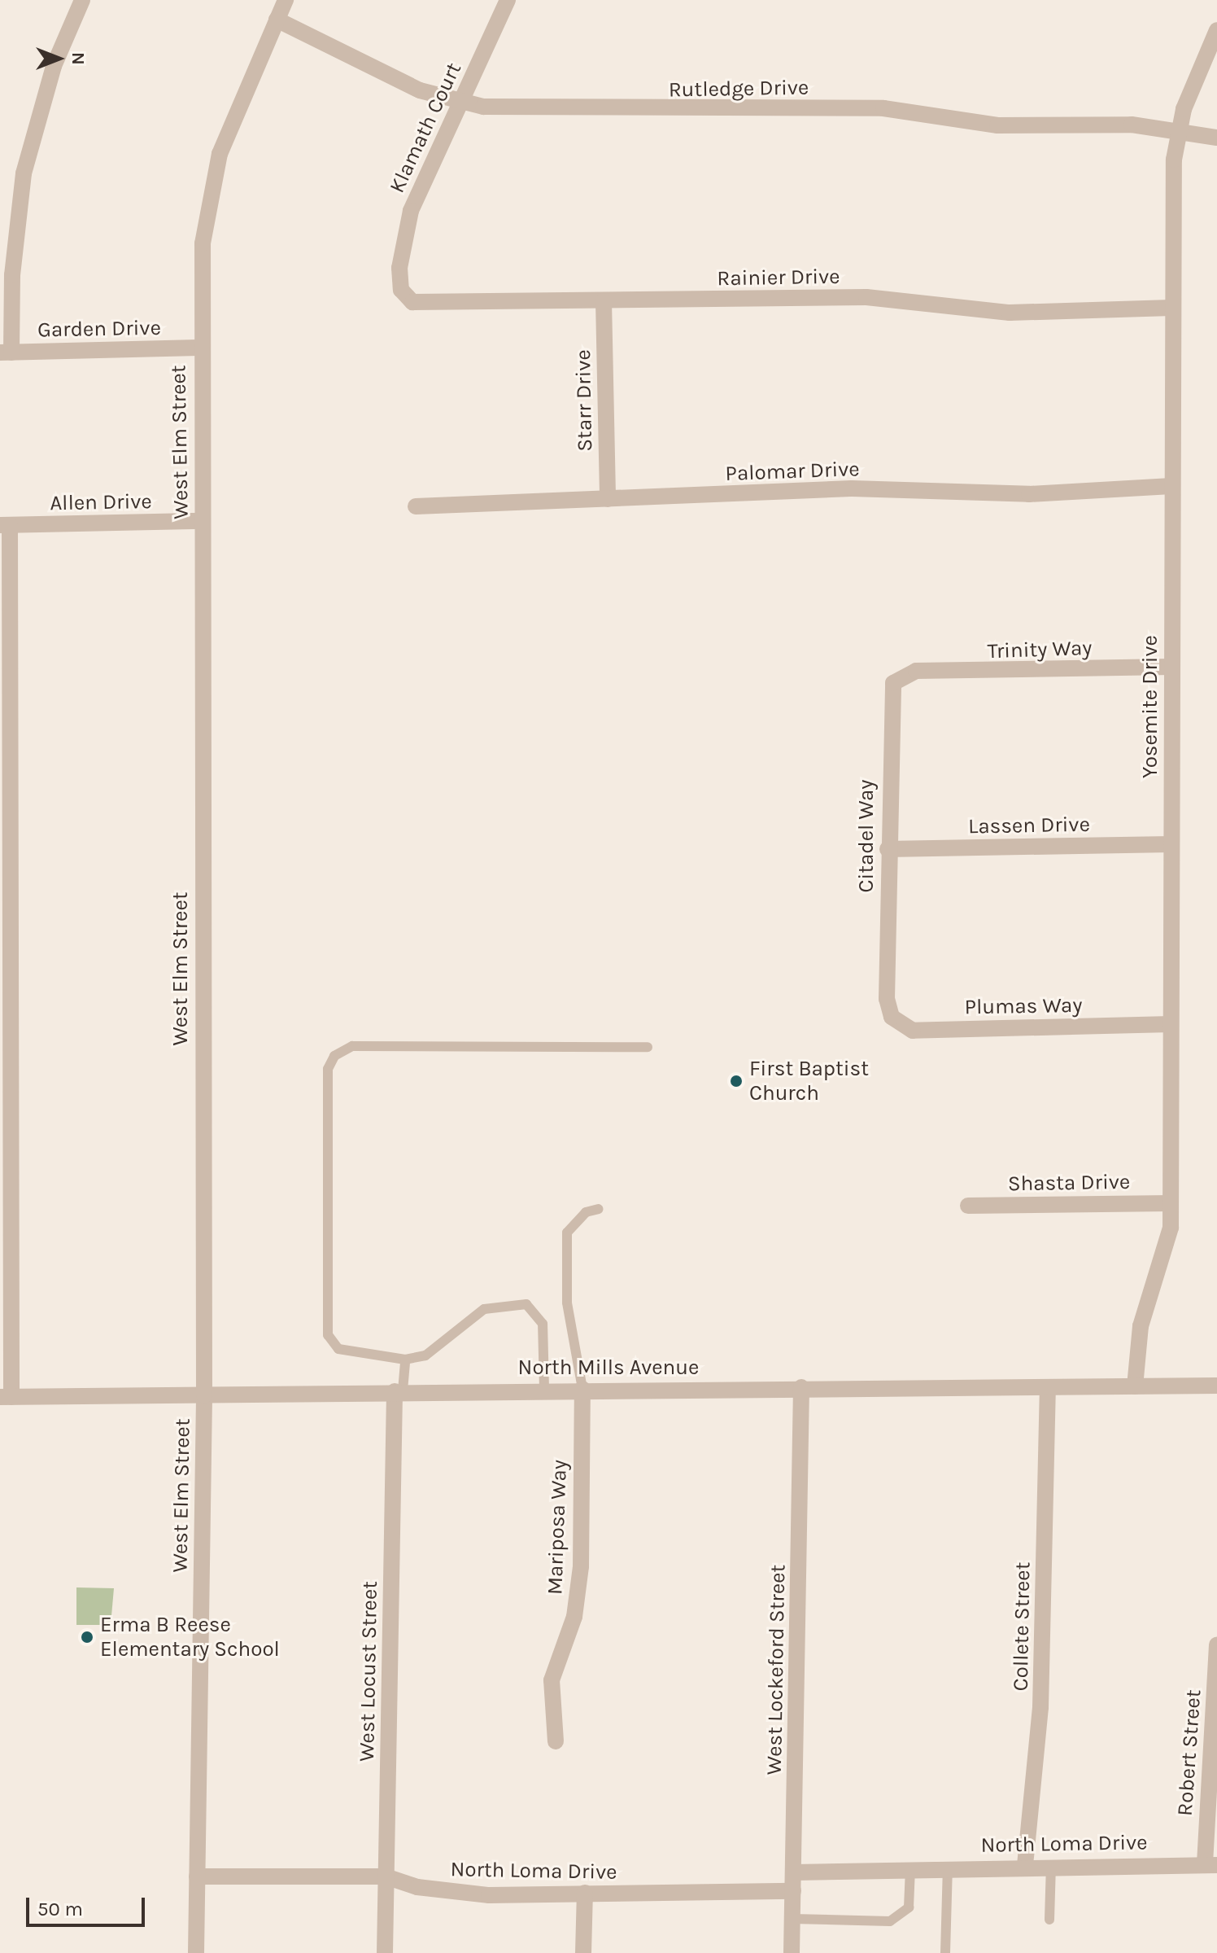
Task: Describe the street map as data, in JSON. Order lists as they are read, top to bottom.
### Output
{
  "streets": {
    "street": [
      "Rutledge Drive",
      "Klamath Court",
      "Rainier Drive",
      "Garden Drive",
      "Starr Drive",
      "West Elm Street",
      "Palomar Drive",
      "Allen Drive",
      "Trinity Way",
      "Yosemite Drive",
      "Lassen Drive",
      "Citadel Way",
      "Plumas Way",
      "Shasta Drive",
      "North Mills Avenue",
      "Mariposa Way",
      "Collete Street",
      "West Lockeford Street",
      "West Locust Street",
      "Robert Street",
      "North Loma Drive"
    ]
  },
  "crossings": [
    ["Rutledge Drive", "Klamath Court"],
    ["Rutledge Drive", "West Elm Street"],
    ["Rutledge Drive", "Yosemite Drive"],
    ["Klamath Court", "Rainier Drive"],
    ["Rainier Drive", "Starr Drive"],
    ["Rainier Drive", "Yosemite Drive"],
    ["Garden Drive", "West Elm Street"],
    ["Starr Drive", "Palomar Drive"],
    ["West Elm Street", "Allen Drive"],
    ["West Elm Street", "North Mills Avenue"],
    ["West Elm Street", "North Loma Drive"],
    ["Palomar Drive", "Yosemite Drive"],
    ["Trinity Way", "Yosemite Drive"],
    ["Trinity Way", "Citadel Way"],
    ["Yosemite Drive", "Lassen Drive"],
    ["Yosemite Drive", "Plumas Way"],
    ["Yosemite Drive", "Shasta Drive"],
    ["Yosemite Drive", "North Mills Avenue"],
    ["Lassen Drive", "Citadel Way"],
    ["Citadel Way", "Plumas Way"],
    ["North Mills Avenue", "Mariposa Way"],
    ["North Mills Avenue", "Collete Street"],
    ["North Mills Avenue", "West Lockeford Street"],
    ["North Mills Avenue", "West Locust Street"],
    ["Collete Street", "North Loma Drive"],
    ["West Lockeford Street", "North Loma Drive"],
    ["West Locust Street", "North Loma Drive"],
    ["Robert Street", "North Loma Drive"]
  ],
  "places": ["First Baptist Church", "Erma B Reese Elementary School"],
  "scale_bar": "50 m",
  "north": "right"
}
